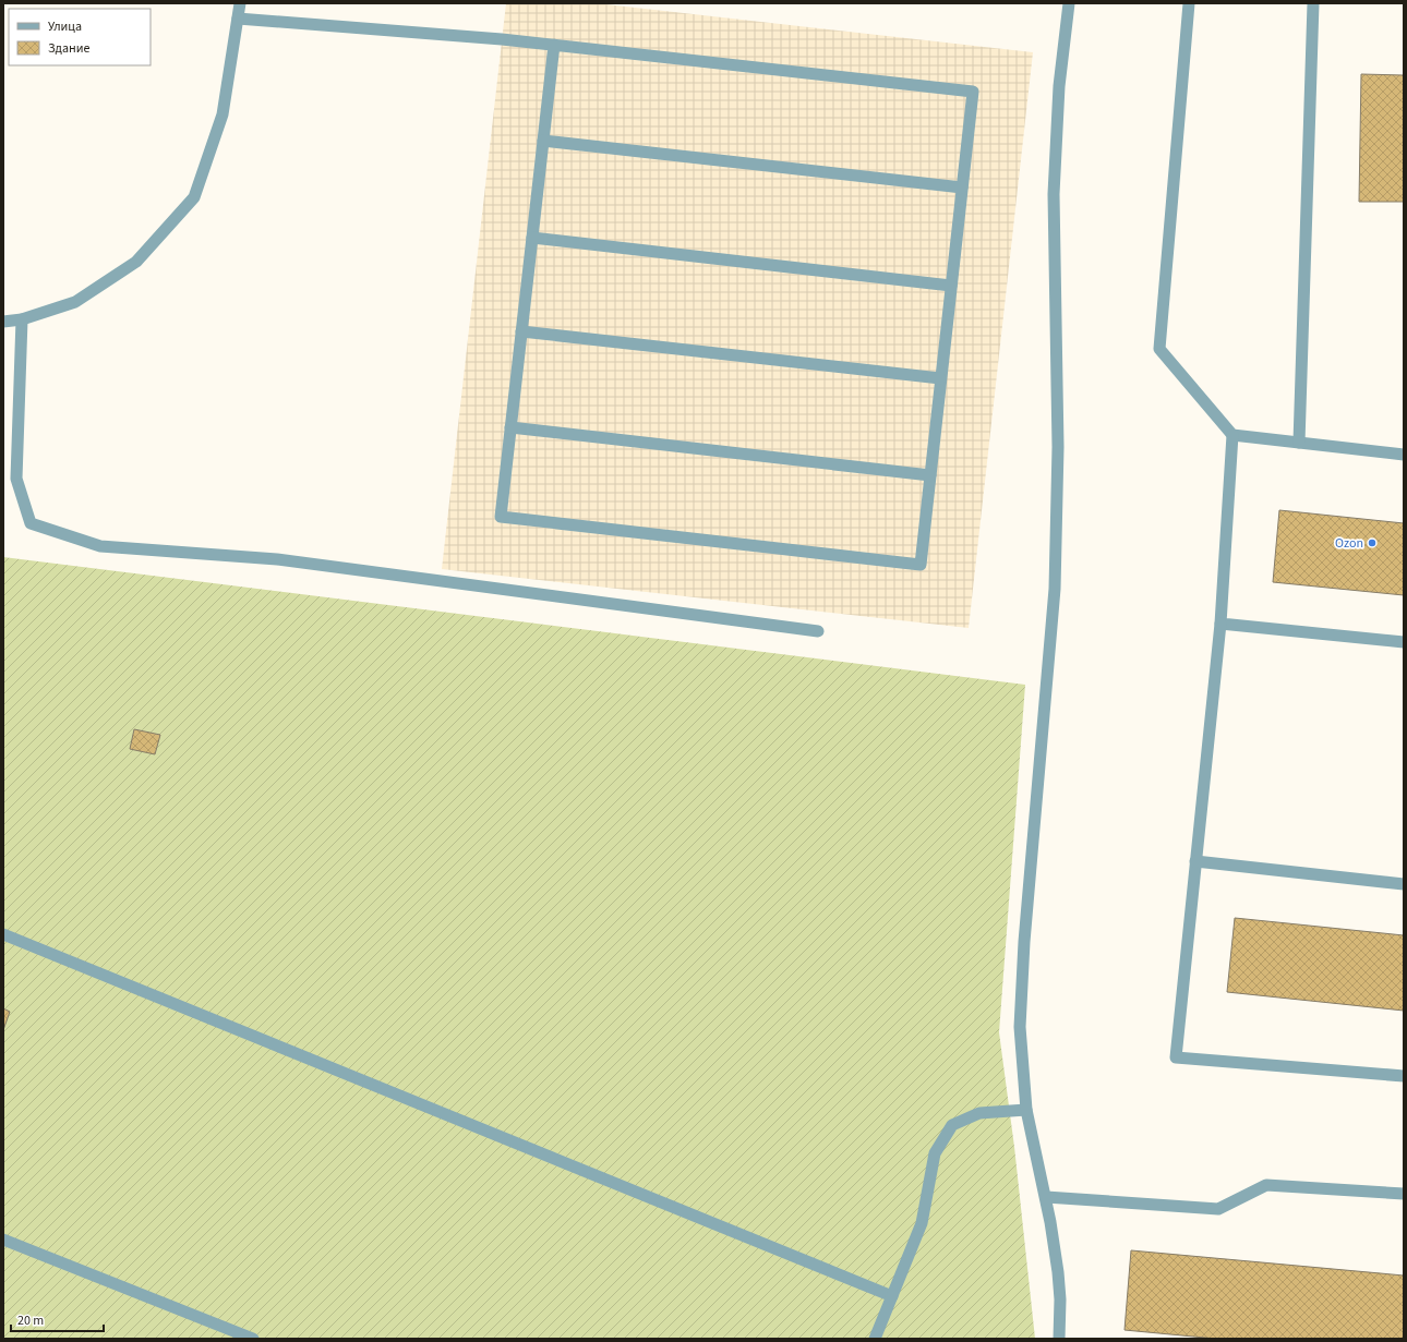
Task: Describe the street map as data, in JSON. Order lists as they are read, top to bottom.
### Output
{
  "places": ["Ozon"],
  "legend": ["Улица", "Здание"],
  "scale_bar": "20 m"
}
